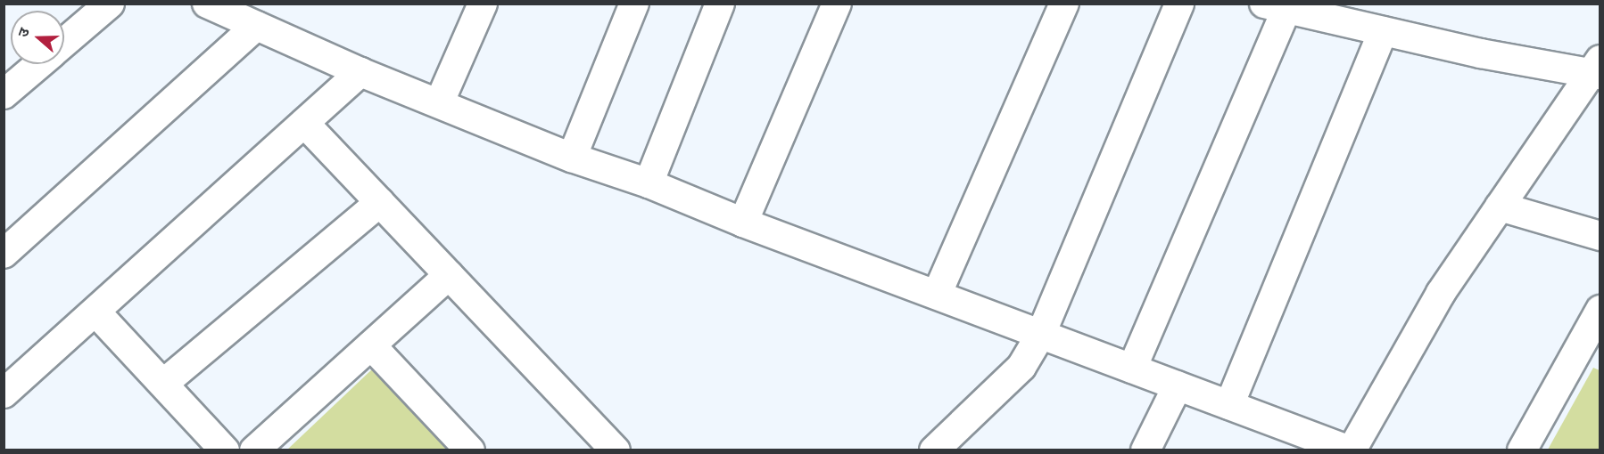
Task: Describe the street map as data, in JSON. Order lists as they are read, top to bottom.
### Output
{
  "north": "left"
}
